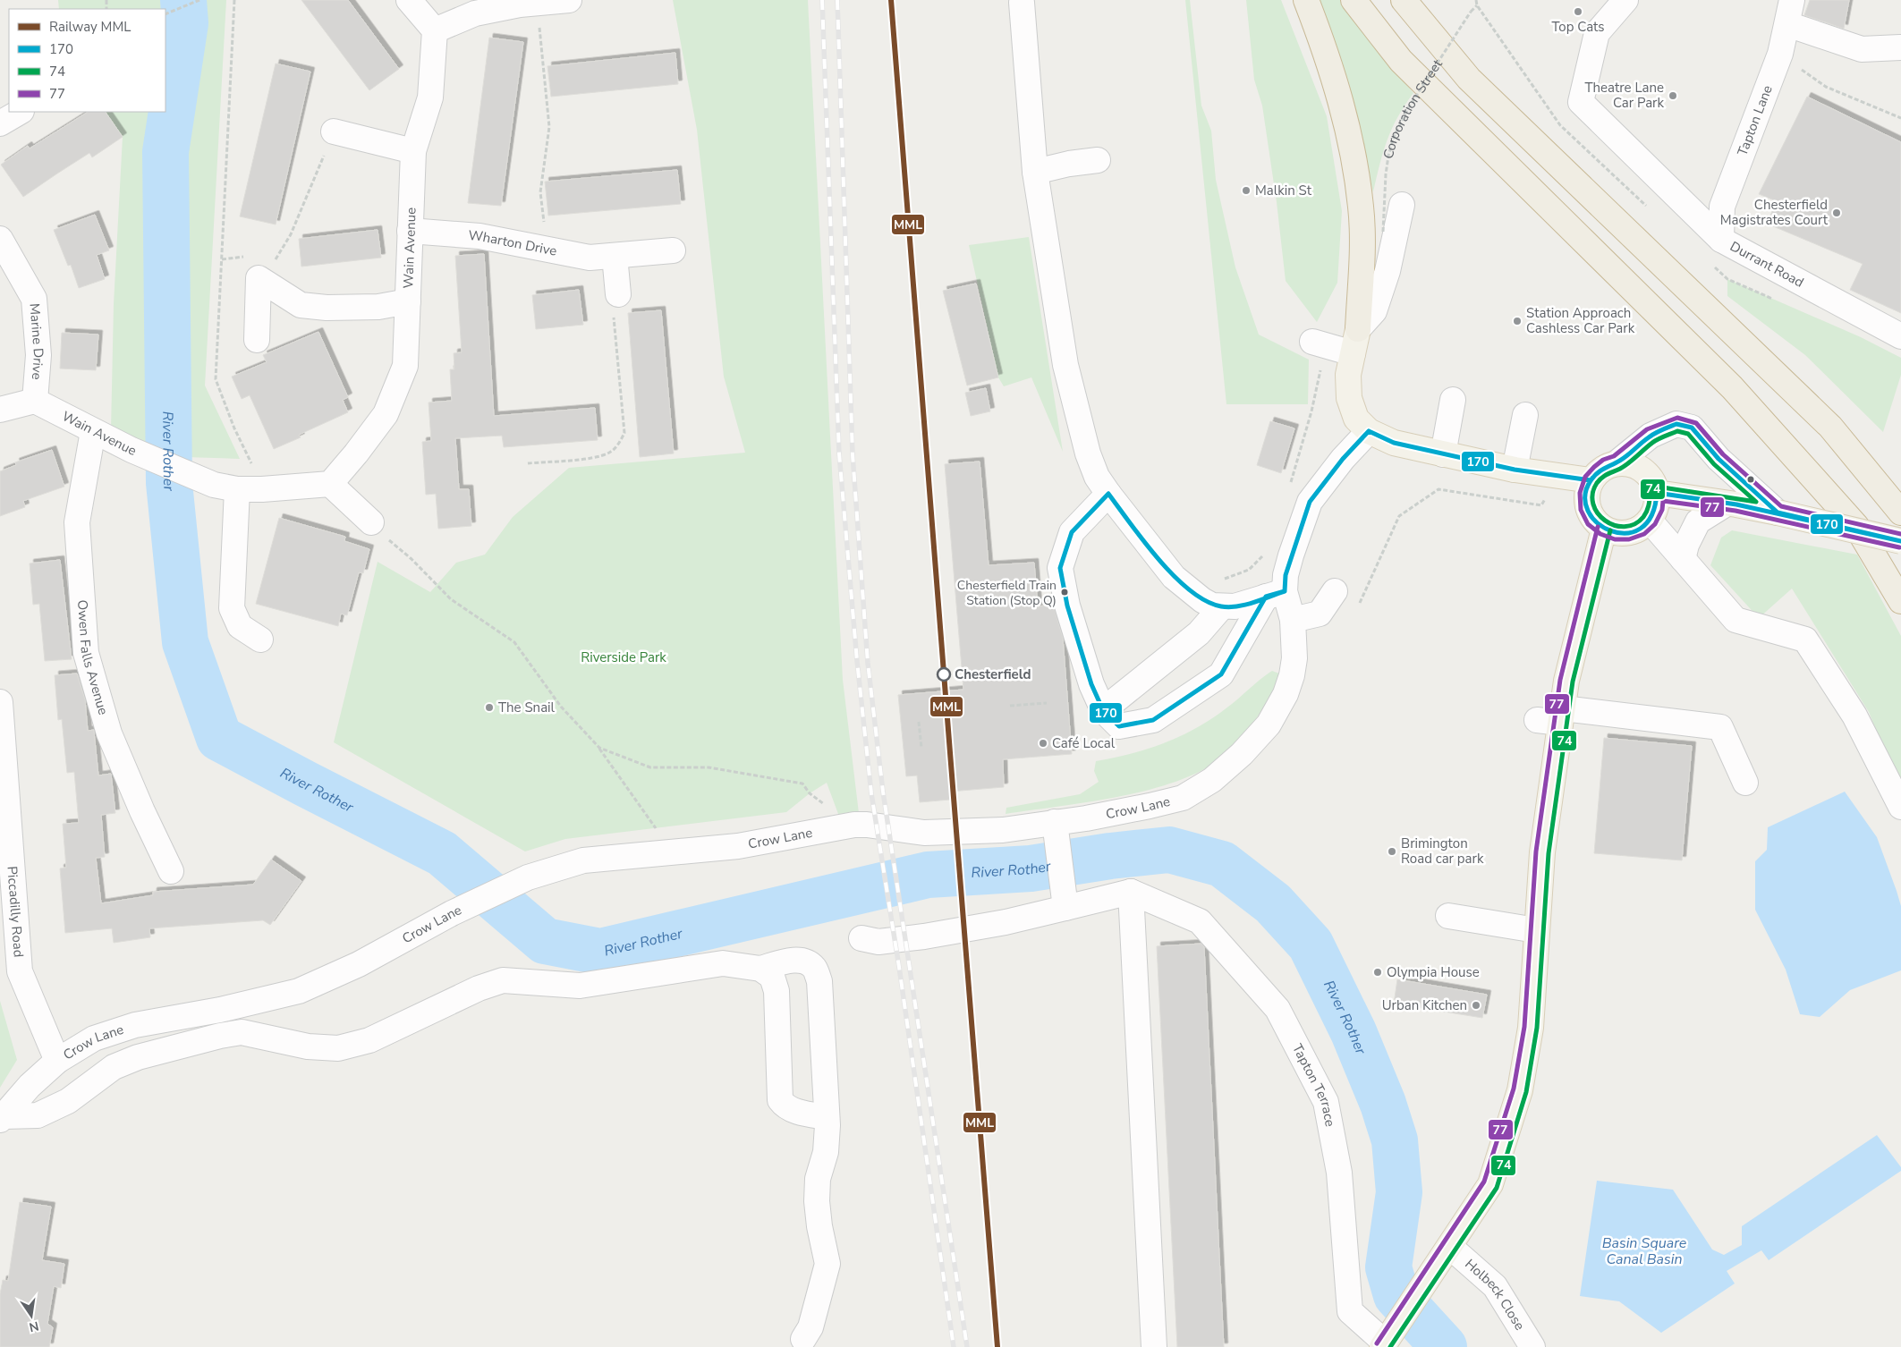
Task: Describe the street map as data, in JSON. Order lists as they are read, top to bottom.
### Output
{
  "streets": {
    "street": [
      "Tapton Lane",
      "Wharton Drive",
      "Wain Avenue",
      "Durrant Road",
      "Marine Drive",
      "Owen Falls Avenue",
      "Crow Lane",
      "Piccadilly Road",
      "Tapton Terrace",
      "Holbeck Close"
    ],
    "path": ["Corporation Street"]
  },
  "crossings": [
    ["Tapton Lane", "Durrant Road"],
    ["Wharton Drive", "Wain Avenue"],
    ["Wain Avenue", "Marine Drive"],
    ["Wain Avenue", "Owen Falls Avenue"],
    ["Crow Lane", "Piccadilly Road"]
  ],
  "water": ["River Rother", "Basin Square Canal Basin"],
  "parks": ["Riverside Park"],
  "places": [
    "Top Cats",
    "Theatre Lane Car Park",
    "Malkin St",
    "Chesterfield Magistrates Court",
    "Station Approach Cashless Car Park",
    "Chesterfield Train Station (Stop Q)",
    "Chesterfield",
    "The Snail",
    "Café Local",
    "Brimington Road car park",
    "Olympia House",
    "Urban Kitchen"
  ],
  "lines": [
    "rail line MML",
    "transit line 77",
    "transit line 170",
    "transit line 74"
  ],
  "legend": [
    "Railway MML",
    "170",
    "74",
    "77"
  ],
  "north": "bottom"
}
